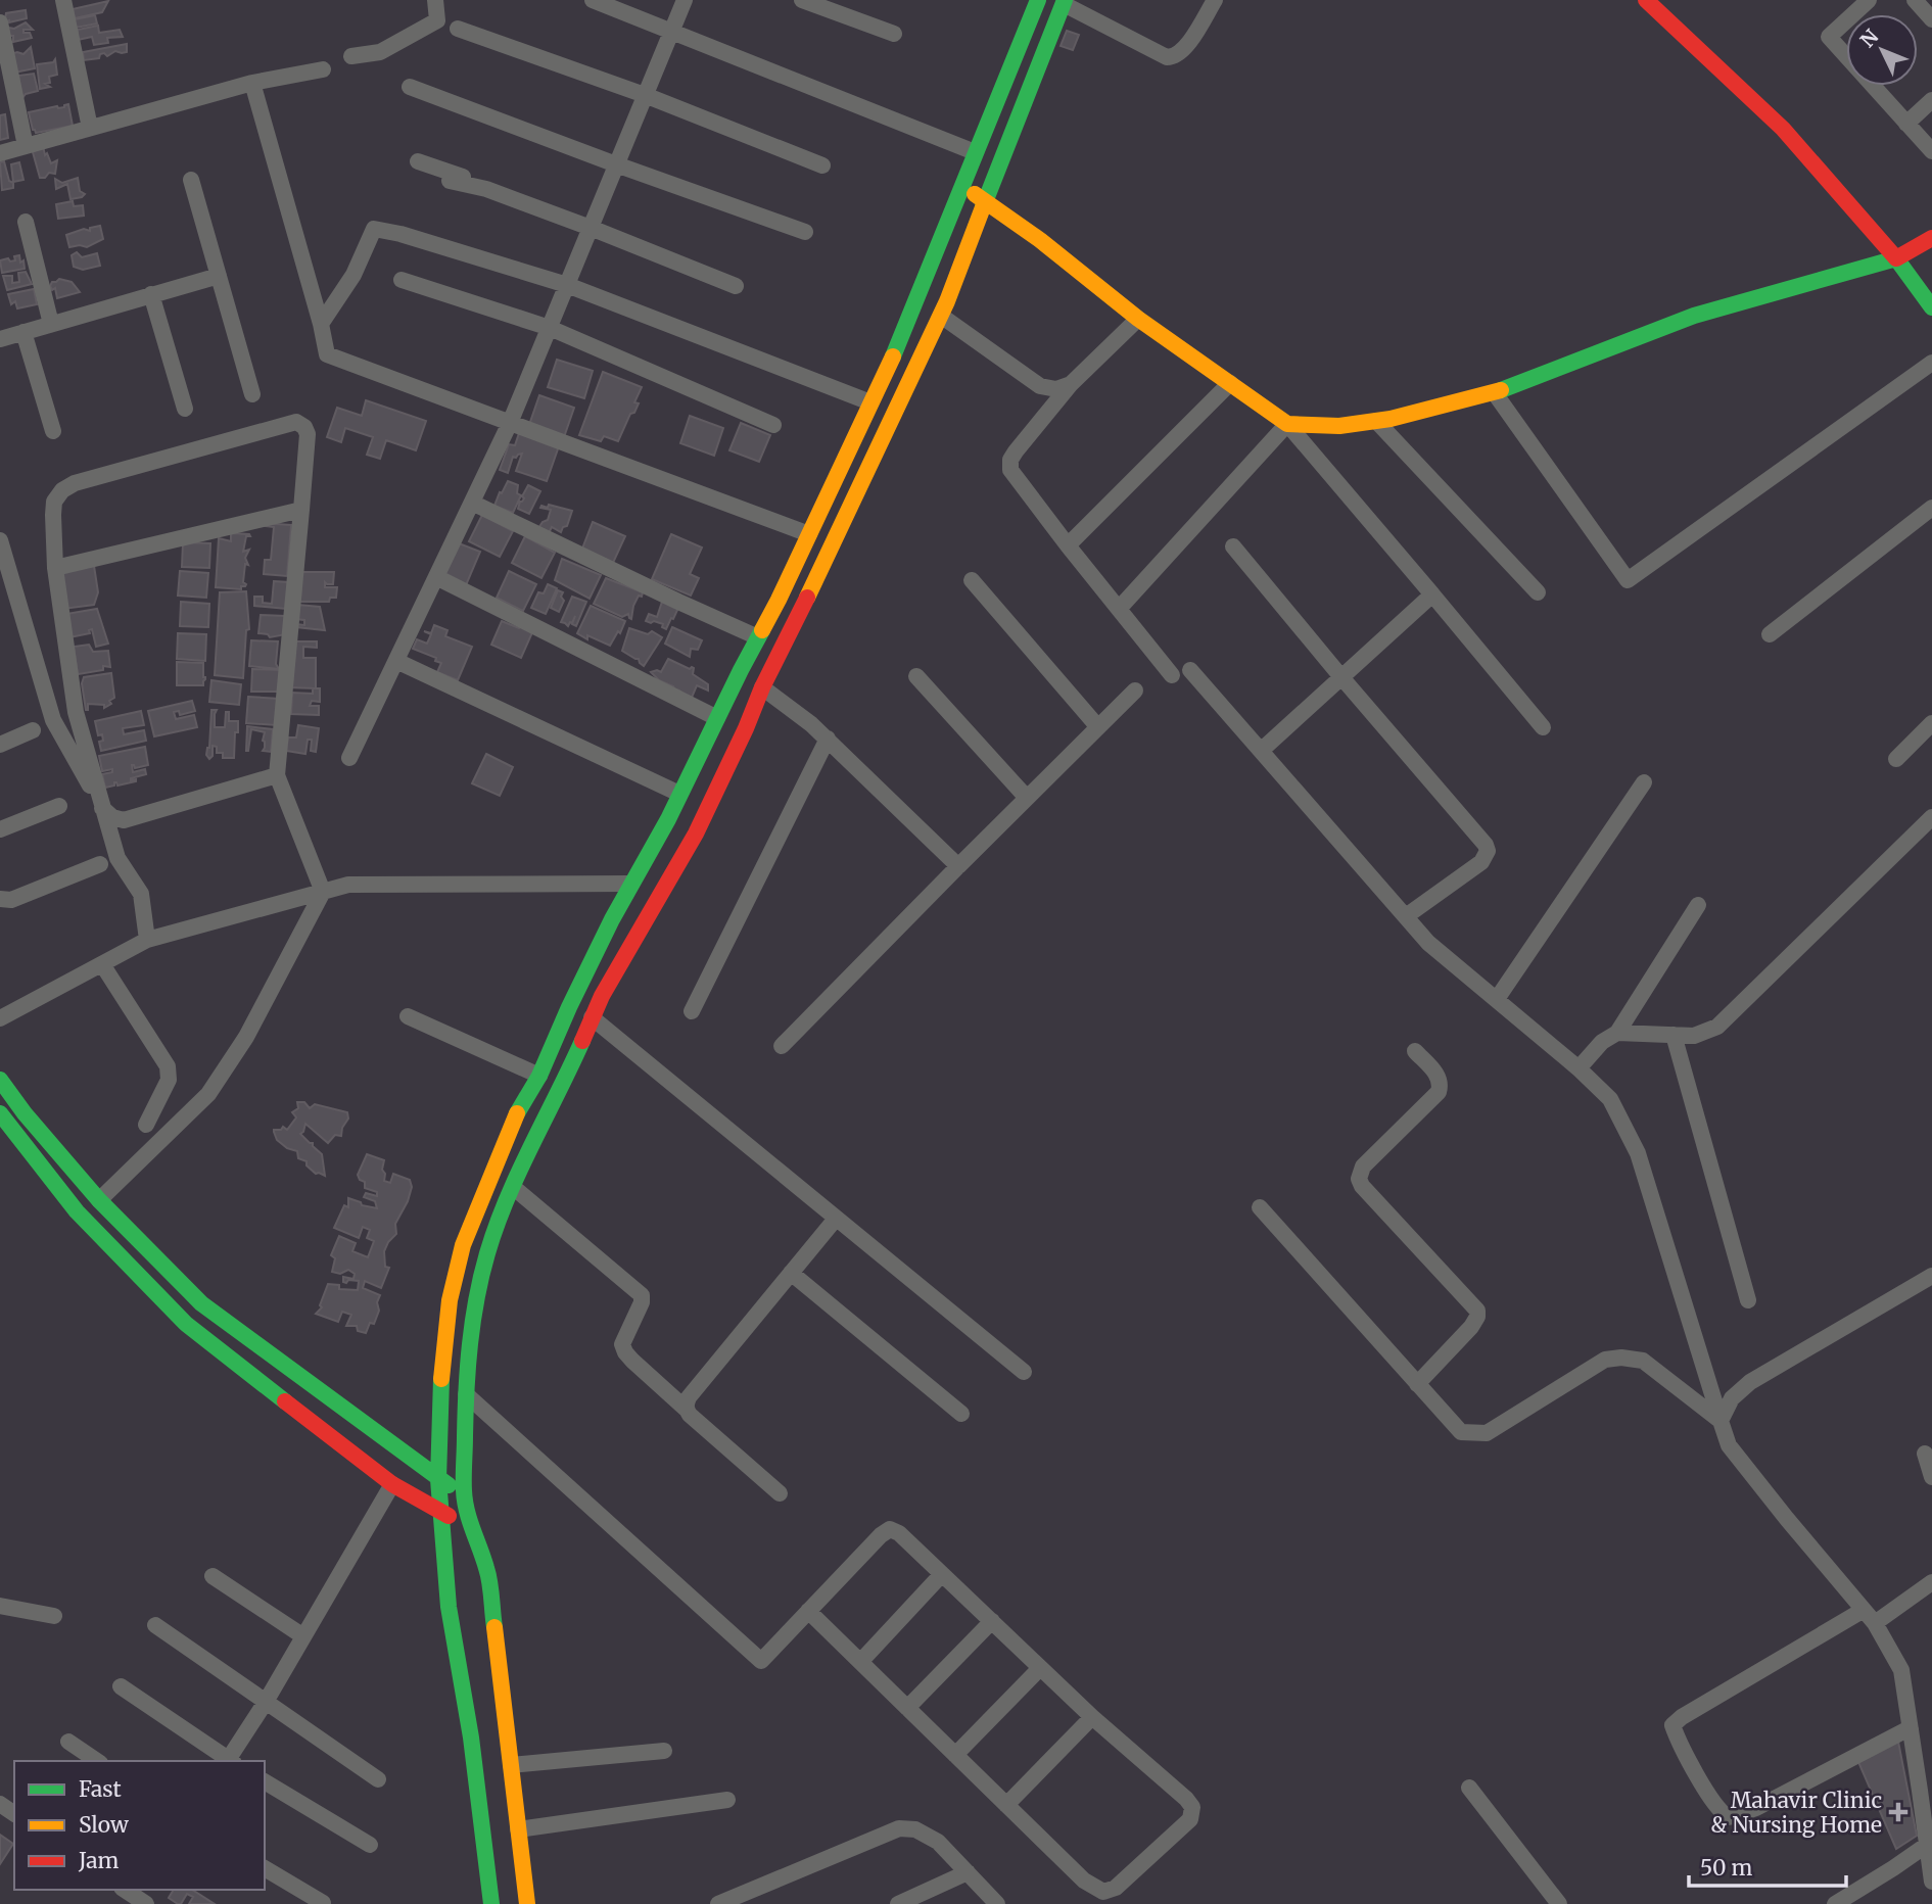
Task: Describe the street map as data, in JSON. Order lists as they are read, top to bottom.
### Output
{
  "places": {
    "health": ["Mahavir Clinic & Nursing Home"]
  },
  "legend": ["Fast", "Slow", "Jam"],
  "scale_bar": "50 m",
  "north": "top left"
}
